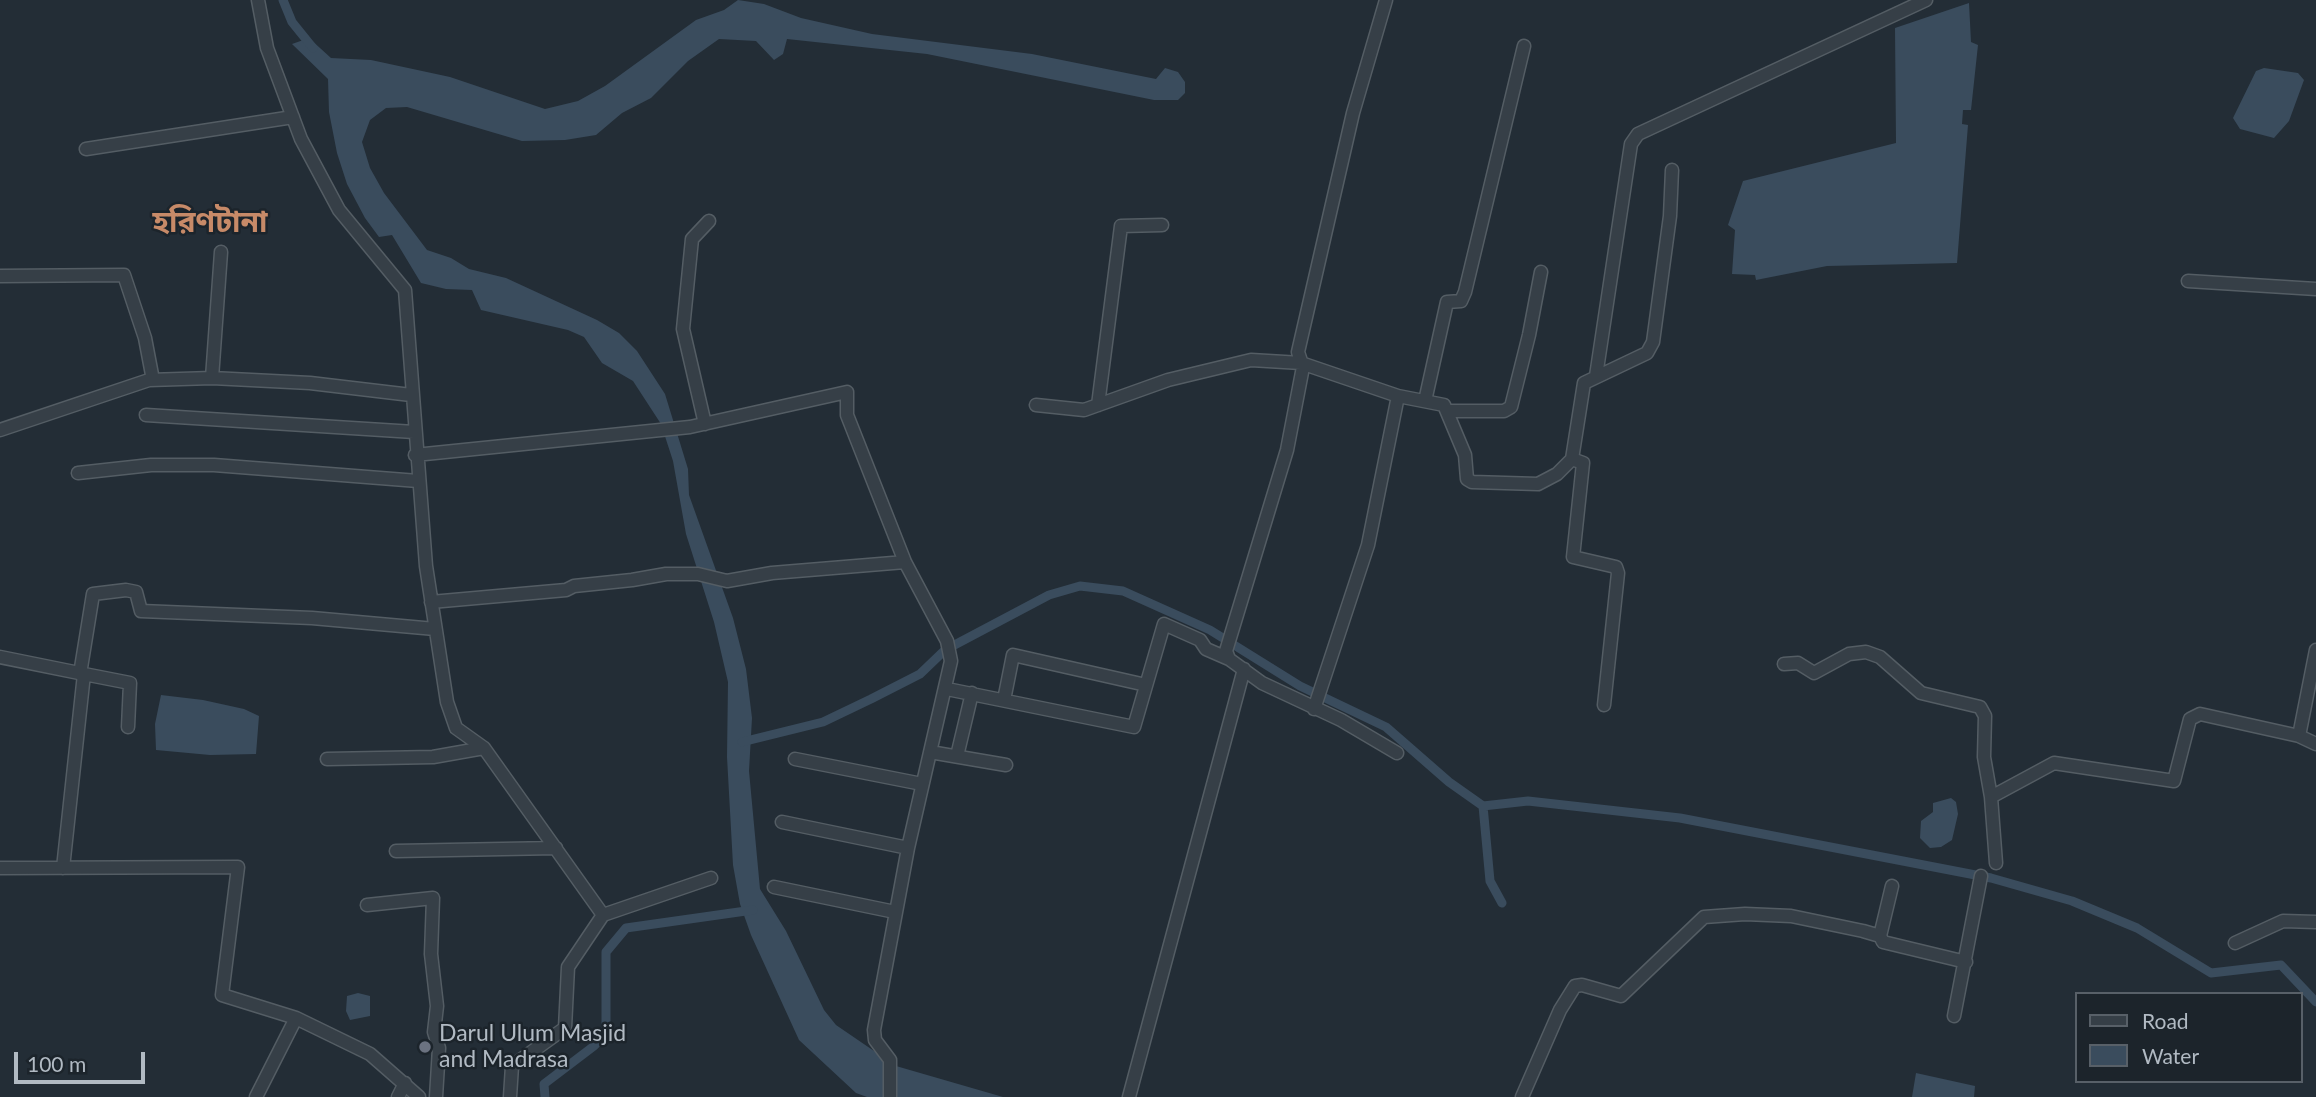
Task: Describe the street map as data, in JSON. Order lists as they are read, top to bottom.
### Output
{
  "districts": ["হরিণটানা"],
  "places": ["Darul Ulum Masjid and Madrasa"],
  "legend": ["Road", "Water"],
  "scale_bar": "100 m"
}
